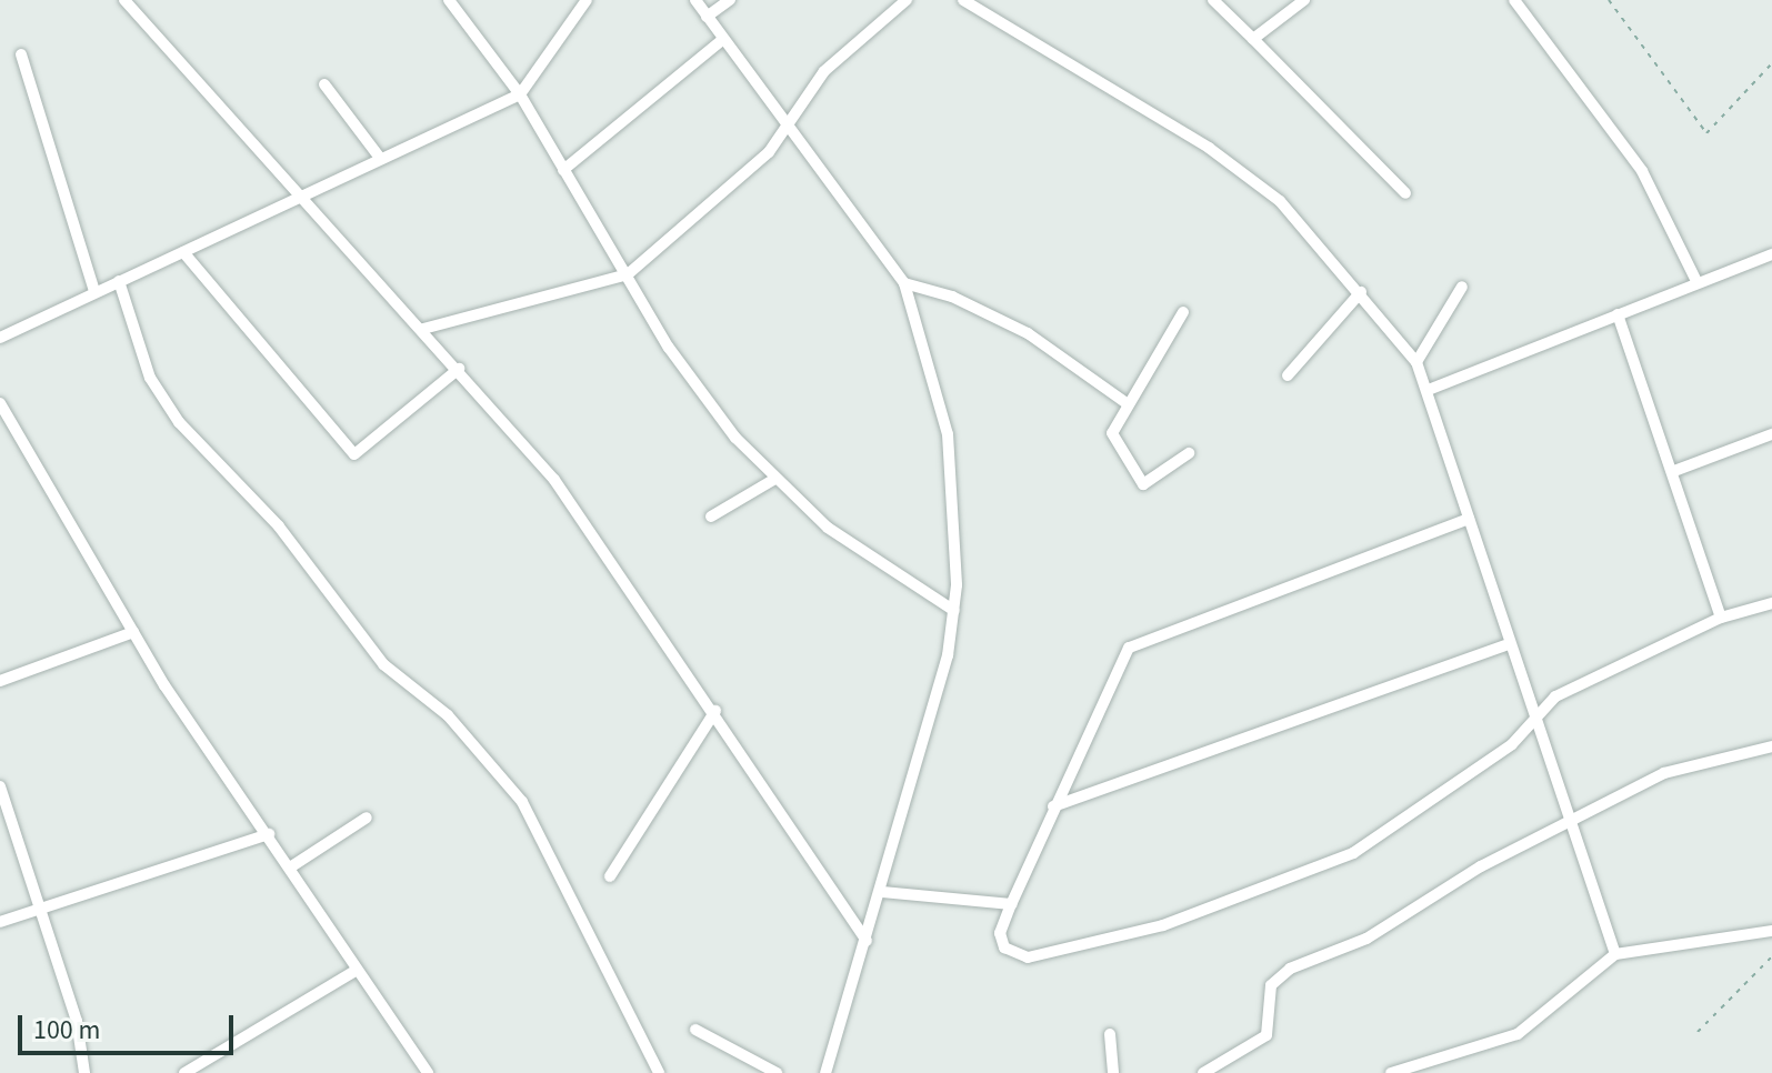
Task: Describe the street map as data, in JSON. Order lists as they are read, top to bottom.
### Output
{
  "scale_bar": "100 m"
}
